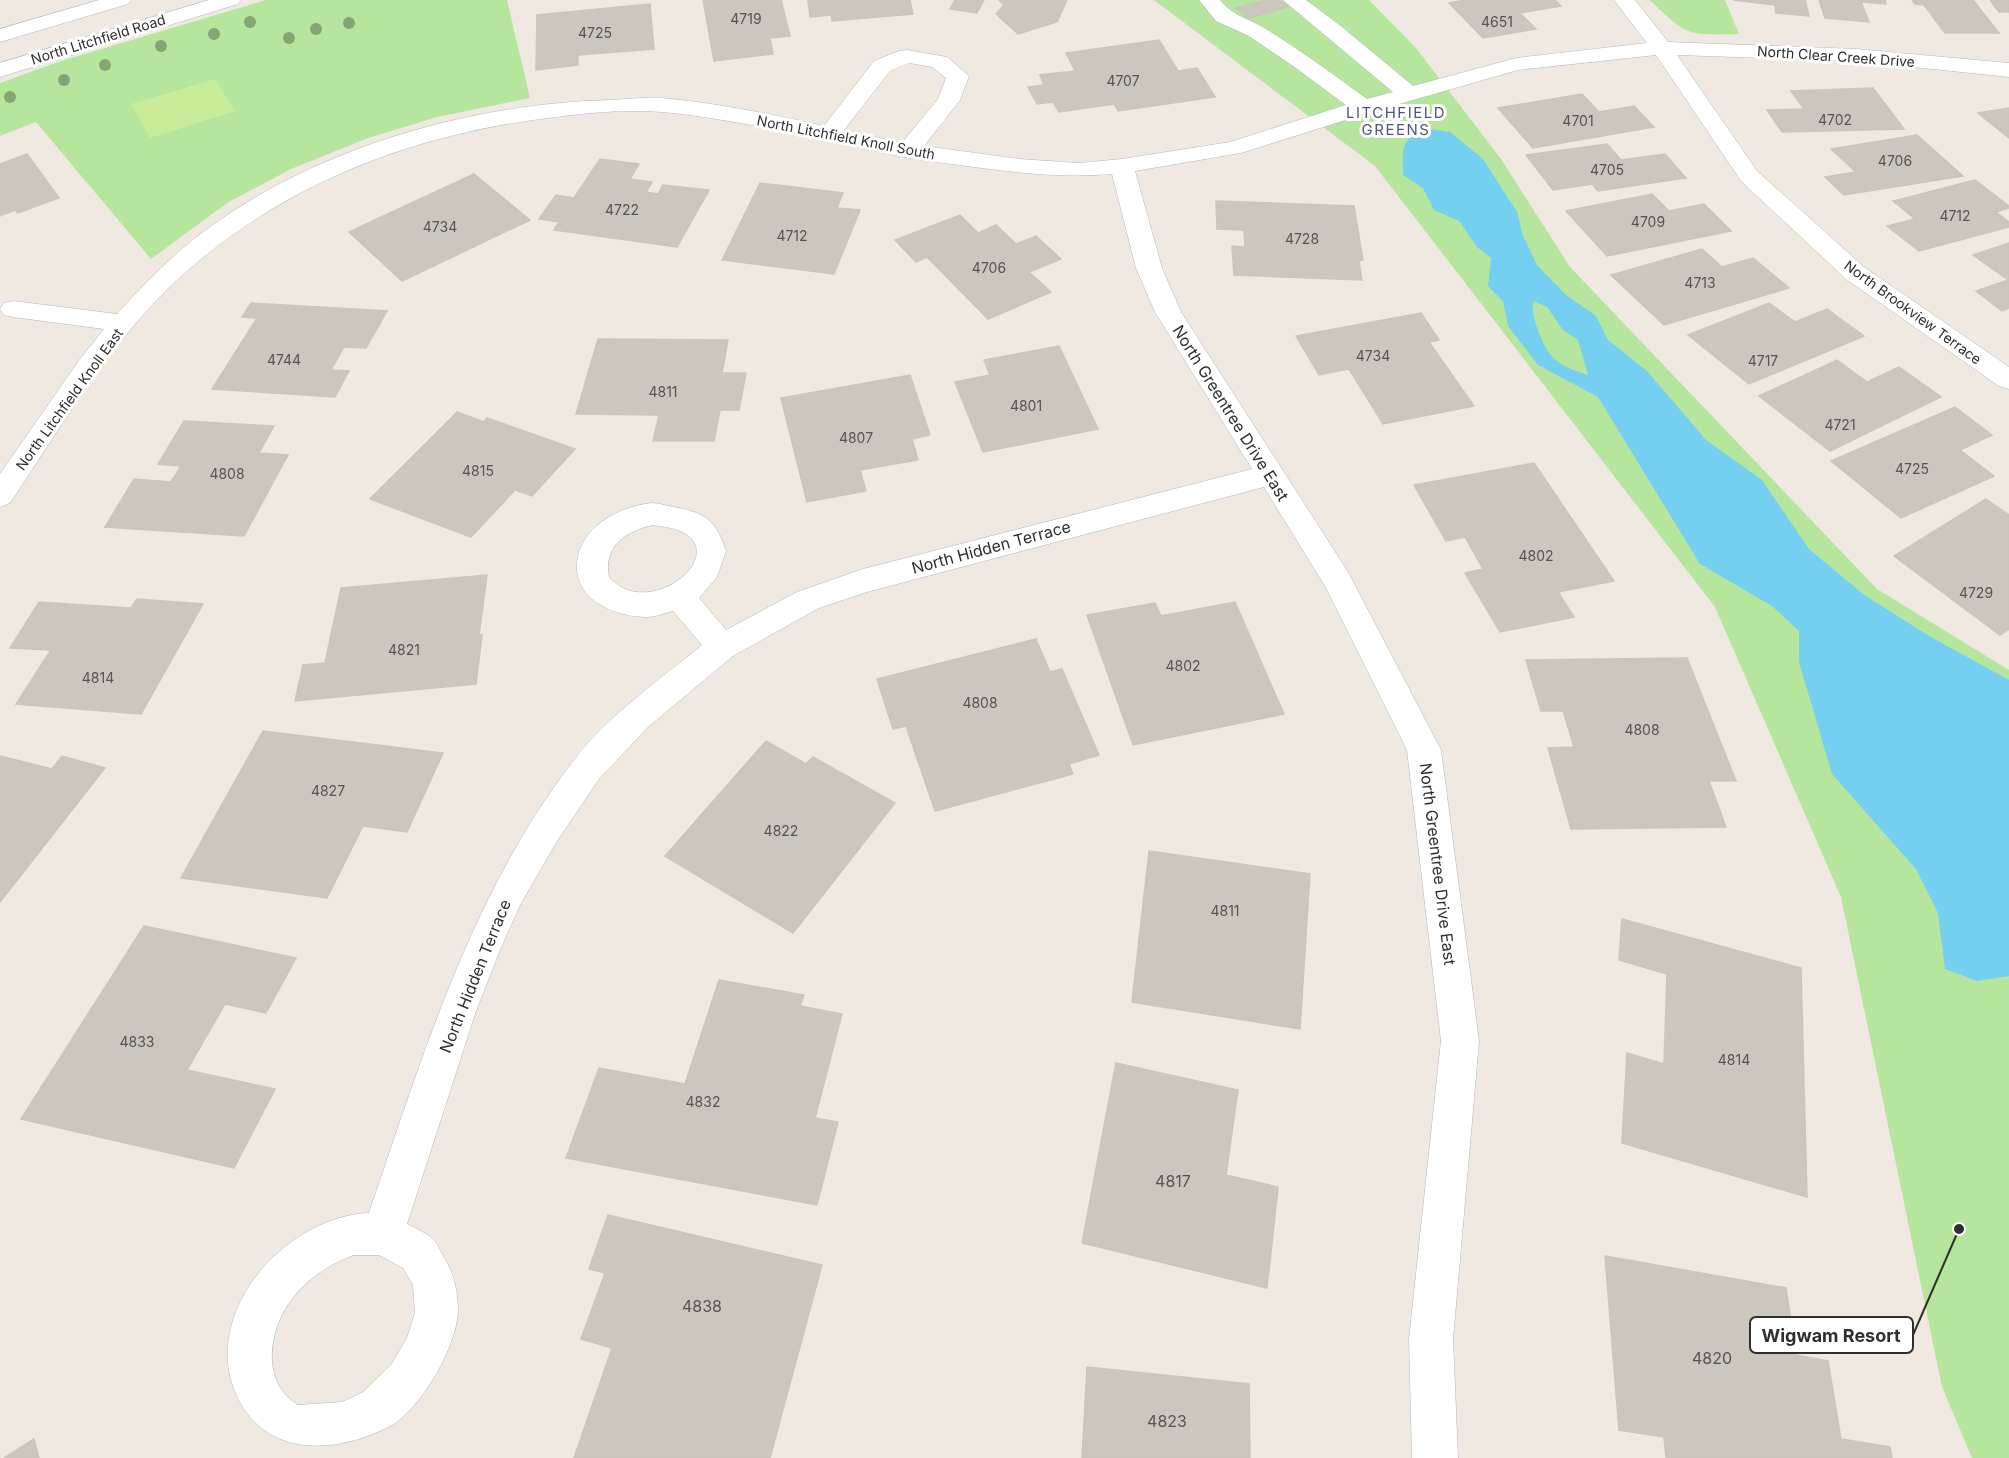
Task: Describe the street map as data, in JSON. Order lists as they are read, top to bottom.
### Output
{
  "streets": {
    "street": [
      "North Litchfield Road",
      "North Clear Creek Drive",
      "North Litchfield Knoll South",
      "North Brookview Terrace",
      "North Litchfield Knoll East",
      "North Greentree Drive East",
      "North Hidden Terrace"
    ]
  },
  "crossings": [
    ["North Clear Creek Drive", "North Litchfield Knoll South"],
    ["North Clear Creek Drive", "North Brookview Terrace"],
    ["North Litchfield Knoll South", "North Brookview Terrace"],
    ["North Litchfield Knoll South", "North Litchfield Knoll East"],
    ["North Litchfield Knoll South", "North Greentree Drive East"],
    ["North Greentree Drive East", "North Hidden Terrace"]
  ],
  "districts": ["LITCHFIELD GREENS"],
  "places": ["Wigwam Resort"],
  "house_numbers": [
    "4719",
    "4651",
    "4725",
    "4707",
    "4702",
    "4701",
    "4706",
    "4705",
    "4722",
    "4712",
    "4709",
    "4734",
    "4712",
    "4728",
    "4706",
    "4713",
    "4734",
    "4744",
    "4717",
    "4811",
    "4801",
    "4721",
    "4807",
    "4725",
    "4815",
    "4808",
    "4802",
    "4729",
    "4821",
    "4802",
    "4814",
    "4808",
    "4808",
    "4827",
    "4822",
    "4811",
    "4833",
    "4814",
    "4832",
    "4817",
    "4838",
    "4820",
    "4823"
  ]
}
